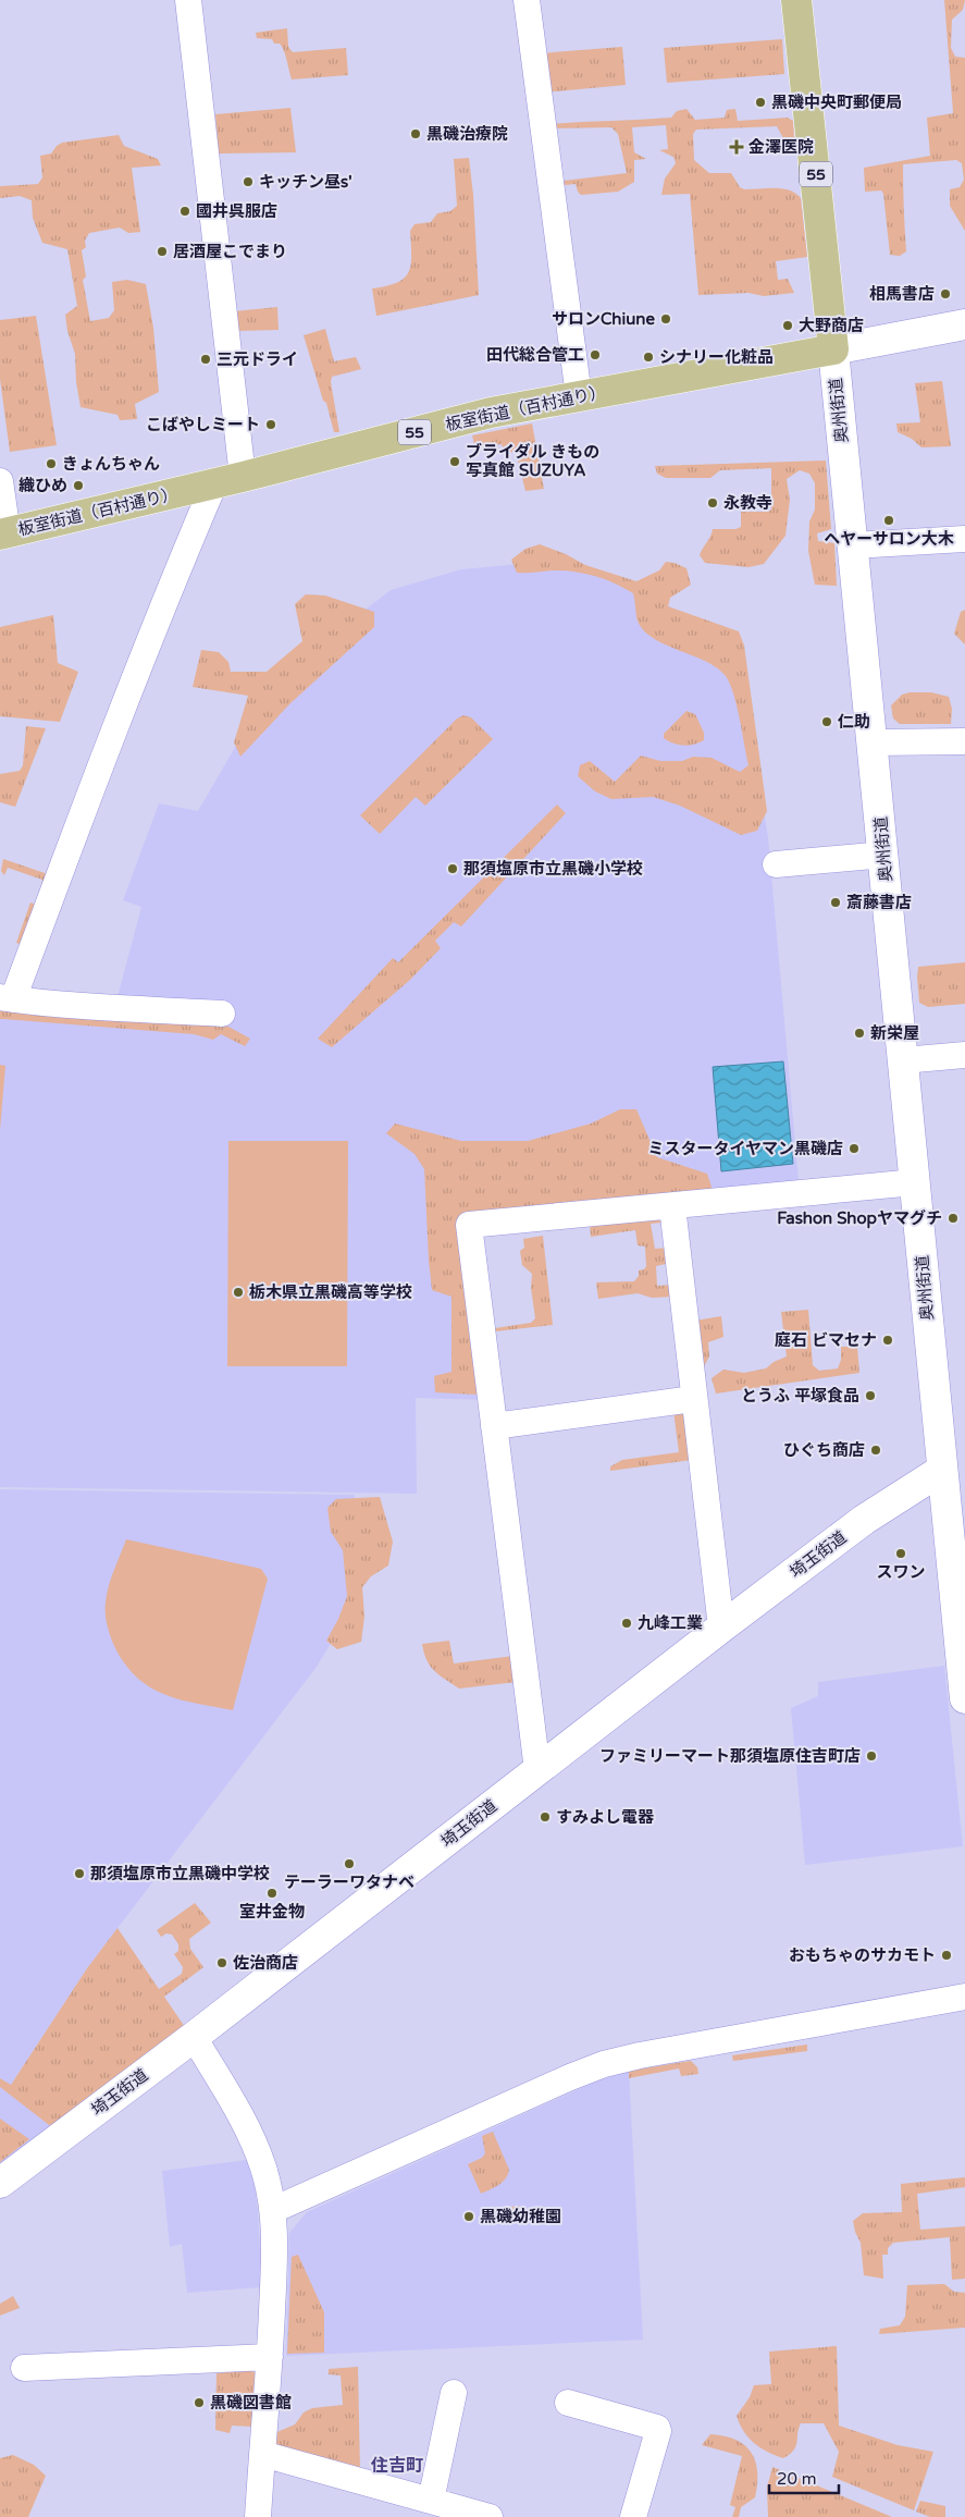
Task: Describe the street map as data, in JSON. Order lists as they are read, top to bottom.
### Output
{
  "streets": {
    "main road": [
      "55",
      "板室街道（百村通り）",
      "奥州街道",
      "埼玉街道"
    ]
  },
  "crossings": [
    ["板室街道（百村通り）", "奥州街道"],
    ["奥州街道", "埼玉街道"]
  ],
  "districts": ["住吉町"],
  "places": {
    "other": [
      "黒磯中央町郵便局",
      "黒磯治療院",
      "キッチン昼s'",
      "國井呉服店",
      "居酒屋こでまり",
      "相馬書店",
      "サロンChiune",
      "大野商店",
      "田代総合管工",
      "シナリー化粧品",
      "三元ドライ",
      "こばやしミート",
      "ブライダル きもの 写真館 SUZUYA",
      "きょんちゃん",
      "織ひめ",
      "永教寺",
      "ヘヤーサロン大木",
      "仁助",
      "那須塩原市立黒磯小学校",
      "斎藤書店",
      "新栄屋",
      "ミスタータイヤマン黒磯店",
      "Fashon Shopヤマグチ",
      "栃木県立黒磯高等学校",
      "庭石 ビマセナ",
      "とうふ 平塚食品",
      "ひぐち商店",
      "スワン",
      "九峰工業",
      "ファミリーマート那須塩原住吉町店",
      "すみよし電器",
      "テーラーワタナベ",
      "那須塩原市立黒磯中学校",
      "室井金物",
      "おもちゃのサカモト",
      "佐治商店",
      "黒磯幼稚園",
      "黒磯図書館"
    ],
    "health": ["金澤医院"]
  },
  "scale_bar": "20 m"
}
